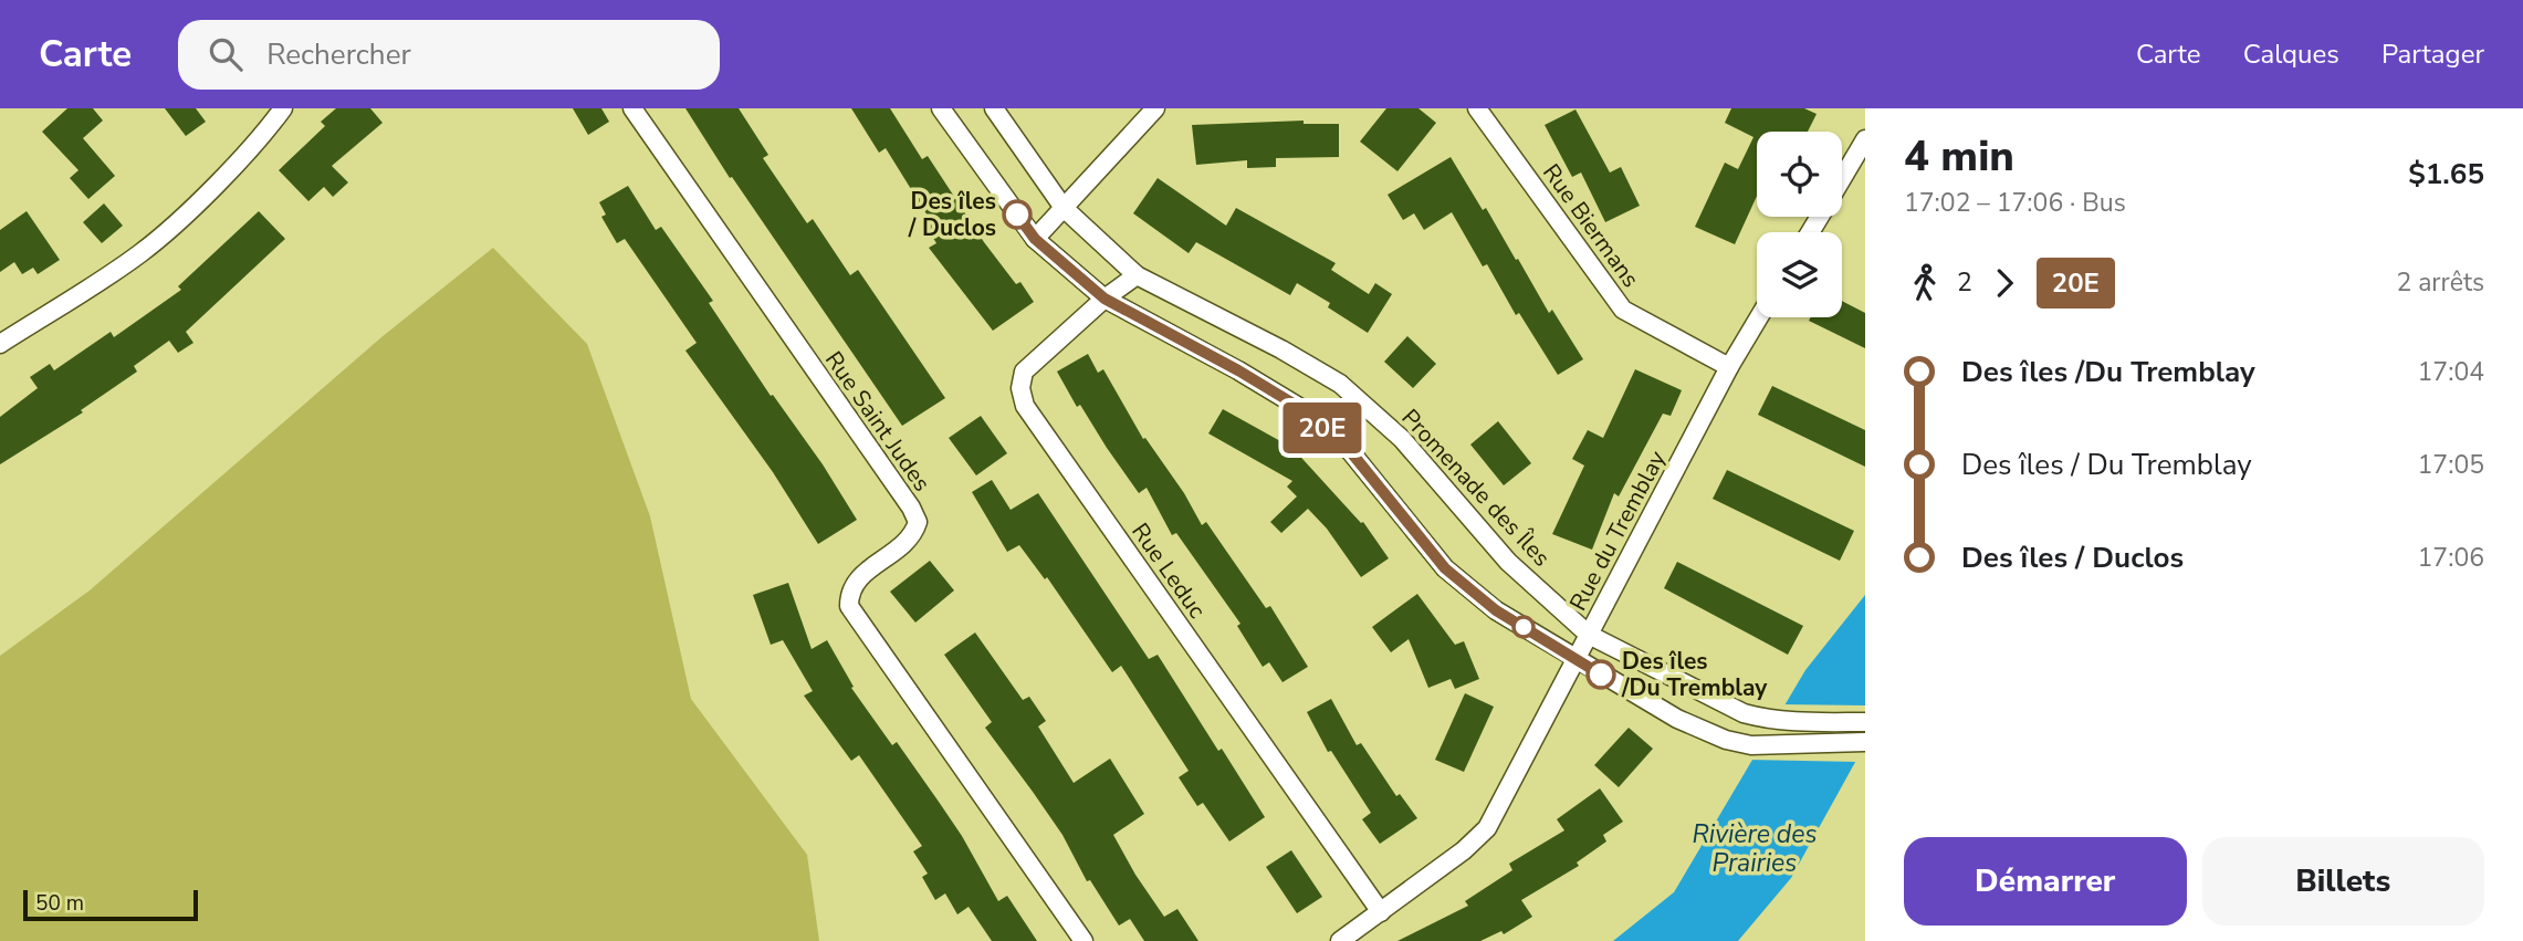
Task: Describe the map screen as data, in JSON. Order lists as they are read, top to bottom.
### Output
{
  "streets": {
    "street": [
      "Rue Biermans",
      "Rue Saint Judes",
      "Promenade des Îles",
      "Rue du Tremblay",
      "Rue Leduc"
    ]
  },
  "crossings": [
    ["Rue Biermans", "Rue du Tremblay"],
    ["Promenade des Îles", "Rue du Tremblay"],
    ["Promenade des Îles", "Rue Leduc"],
    ["Rue du Tremblay", "Rue Leduc"]
  ],
  "water": ["Rivière des Prairies"],
  "places": ["Des îles / Duclos", "Des îles /Du Tremblay"],
  "lines": ["bus line 20E"],
  "scale_bar": "50 m",
  "page": {
    "header": "Carte",
    "search": "Rechercher",
    "nav": ["Carte", "Calques", "Partager"],
    "on_map": "20E",
    "heading": ["4 min", "17:02 – 17:06 · Bus", "$1.65"],
    "legs": ["2", "20E", "2 arrêts"],
    "list": [
      {
        "name": "Des îles /Du Tremblay",
        "value": "17:04"
      },
      {
        "name": "Des îles / Du Tremblay",
        "value": "17:05"
      },
      {
        "name": "Des îles / Duclos",
        "value": "17:06"
      }
    ],
    "buttons": ["Démarrer", "Billets"],
    "scale": "50 m"
  }
}
